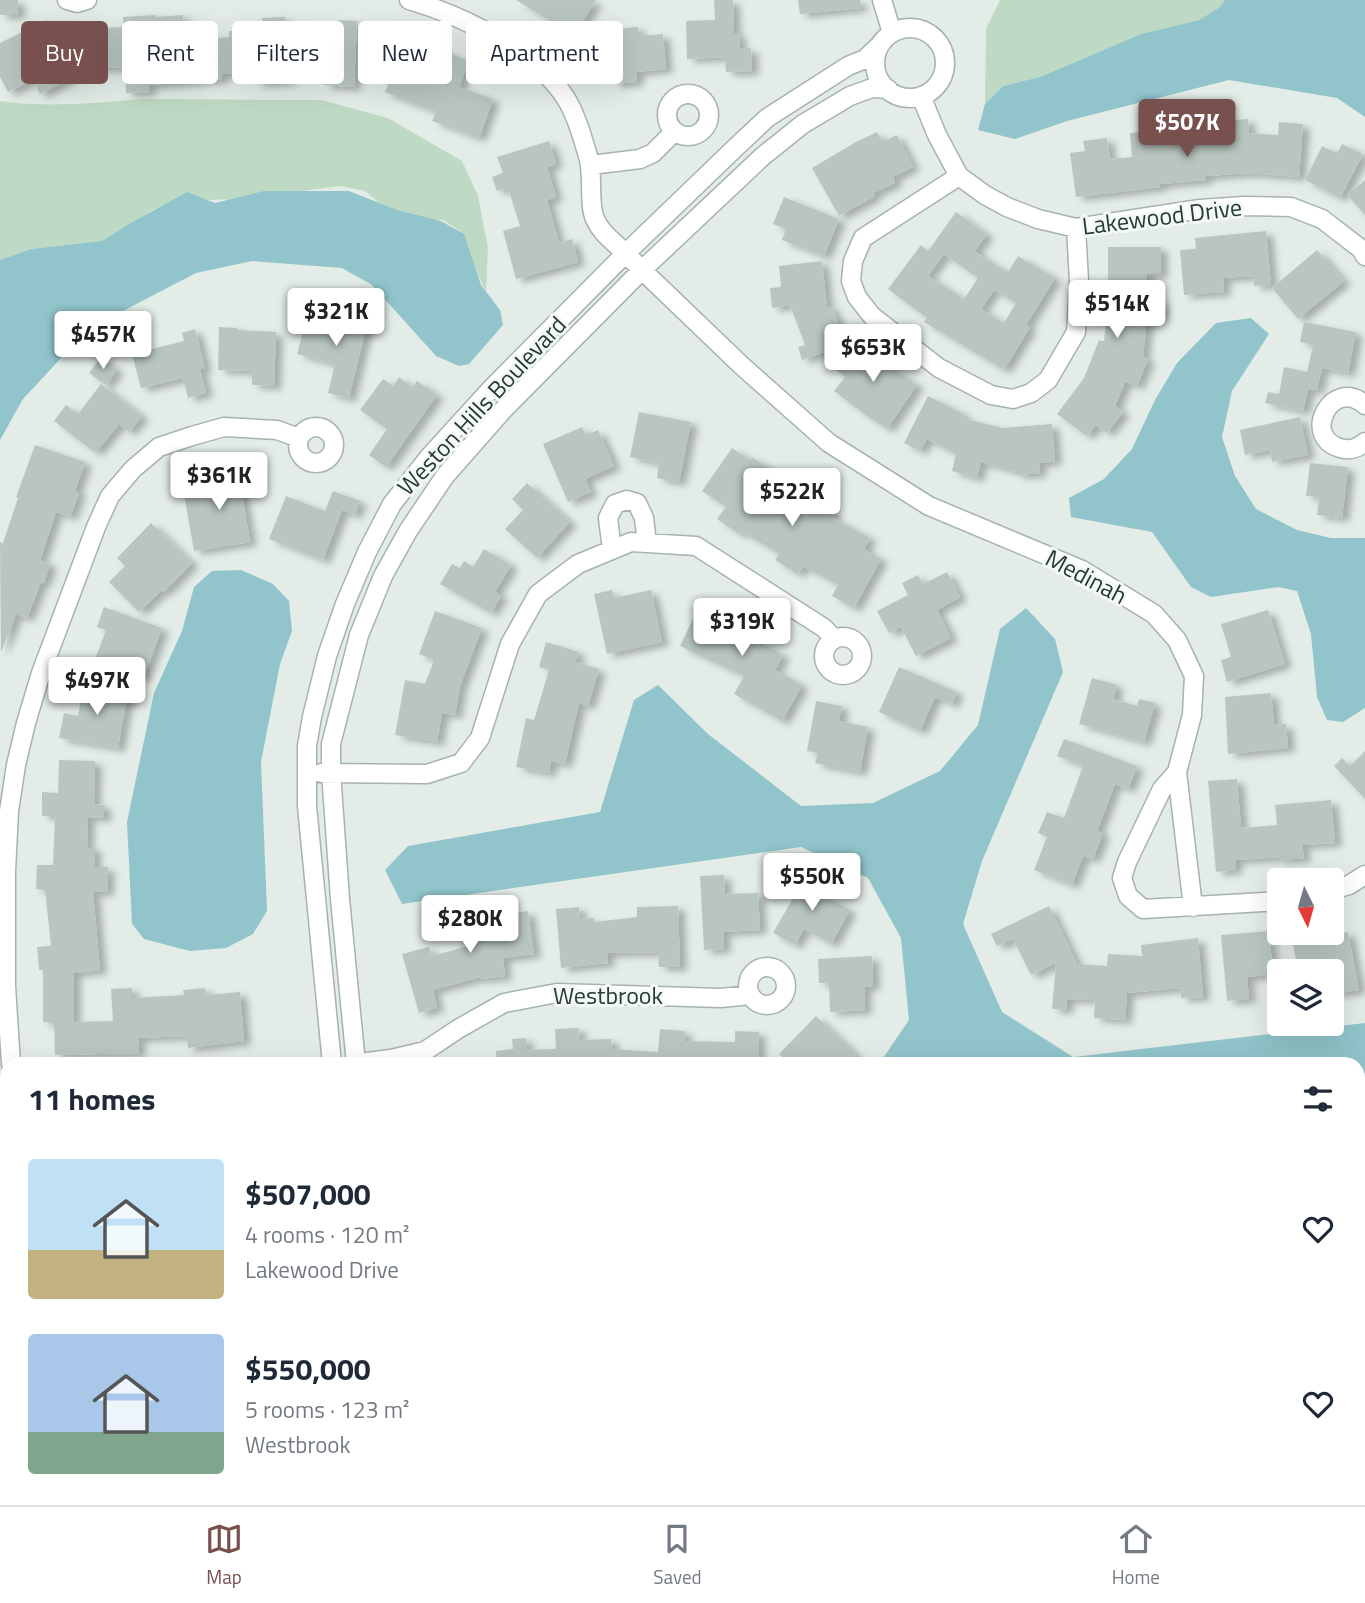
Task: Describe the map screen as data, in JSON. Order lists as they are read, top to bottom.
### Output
{
  "streets": {
    "street": [
      "Lakewood Drive",
      "Weston Hills Boulevard",
      "Medinah",
      "Westbrook"
    ]
  },
  "crossings": [
    ["Lakewood Drive", "Weston Hills Boulevard"],
    ["Weston Hills Boulevard", "Medinah"]
  ],
  "north": "bottom",
  "page": {
    "chip": [
      "Buy",
      "Rent",
      "Filters",
      "New",
      "Apartment"
    ],
    "price": [
      "$507K",
      "$514K",
      "$321K",
      "$457K",
      "$653K",
      "$361K",
      "$522K",
      "$319K",
      "$497K",
      "$550K",
      "$280K"
    ],
    "heading": "11 homes",
    "list": [
      {
        "name": "$507,000",
        "note": "4 rooms · 120 m² · Lakewood Drive"
      },
      {
        "name": "$550,000",
        "note": "5 rooms · 123 m² · Westbrook"
      }
    ],
    "tabs": ["Map", "Saved", "Home"]
  }
}
